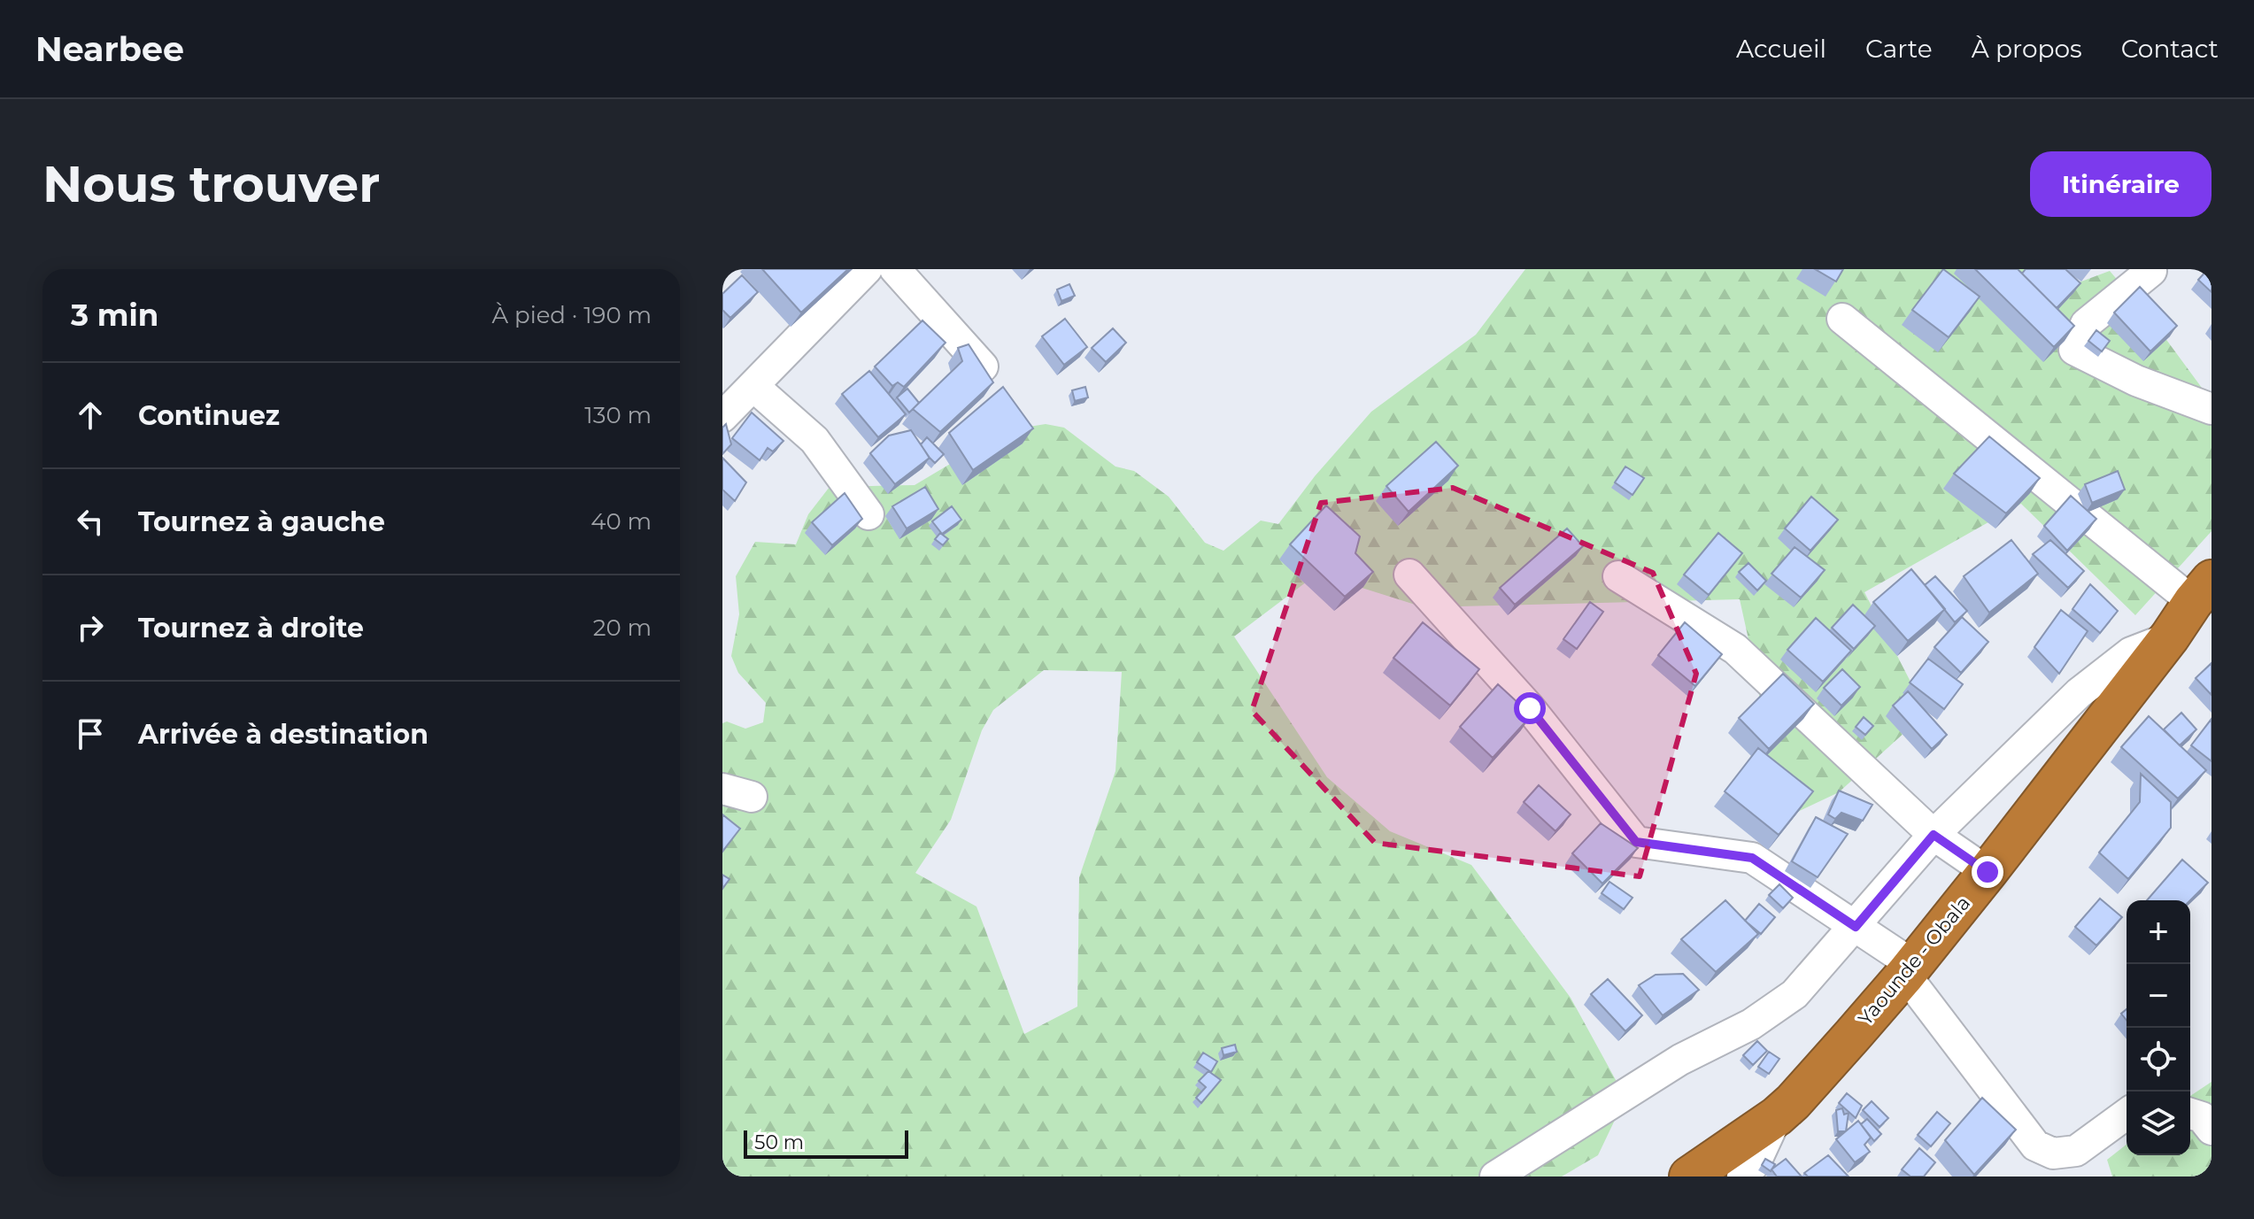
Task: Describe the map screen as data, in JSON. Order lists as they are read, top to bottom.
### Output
{
  "streets": {
    "highway": ["Yaounde - Obala"]
  },
  "scale_bar": "50 m",
  "page": {
    "header": "Nearbee",
    "nav": [
      "Accueil",
      "Carte",
      "À propos",
      "Contact"
    ],
    "buttons": "Itinéraire",
    "title": "Nous trouver",
    "heading": ["3 min", "À pied · 190 m"],
    "list": [
      ["Continuez", "130 m"],
      ["Tournez à gauche", "40 m"],
      ["Tournez à droite", "20 m"],
      "Arrivée à destination"
    ],
    "map_buttons": ["+", "−"],
    "scale": "50 m"
  }
}
